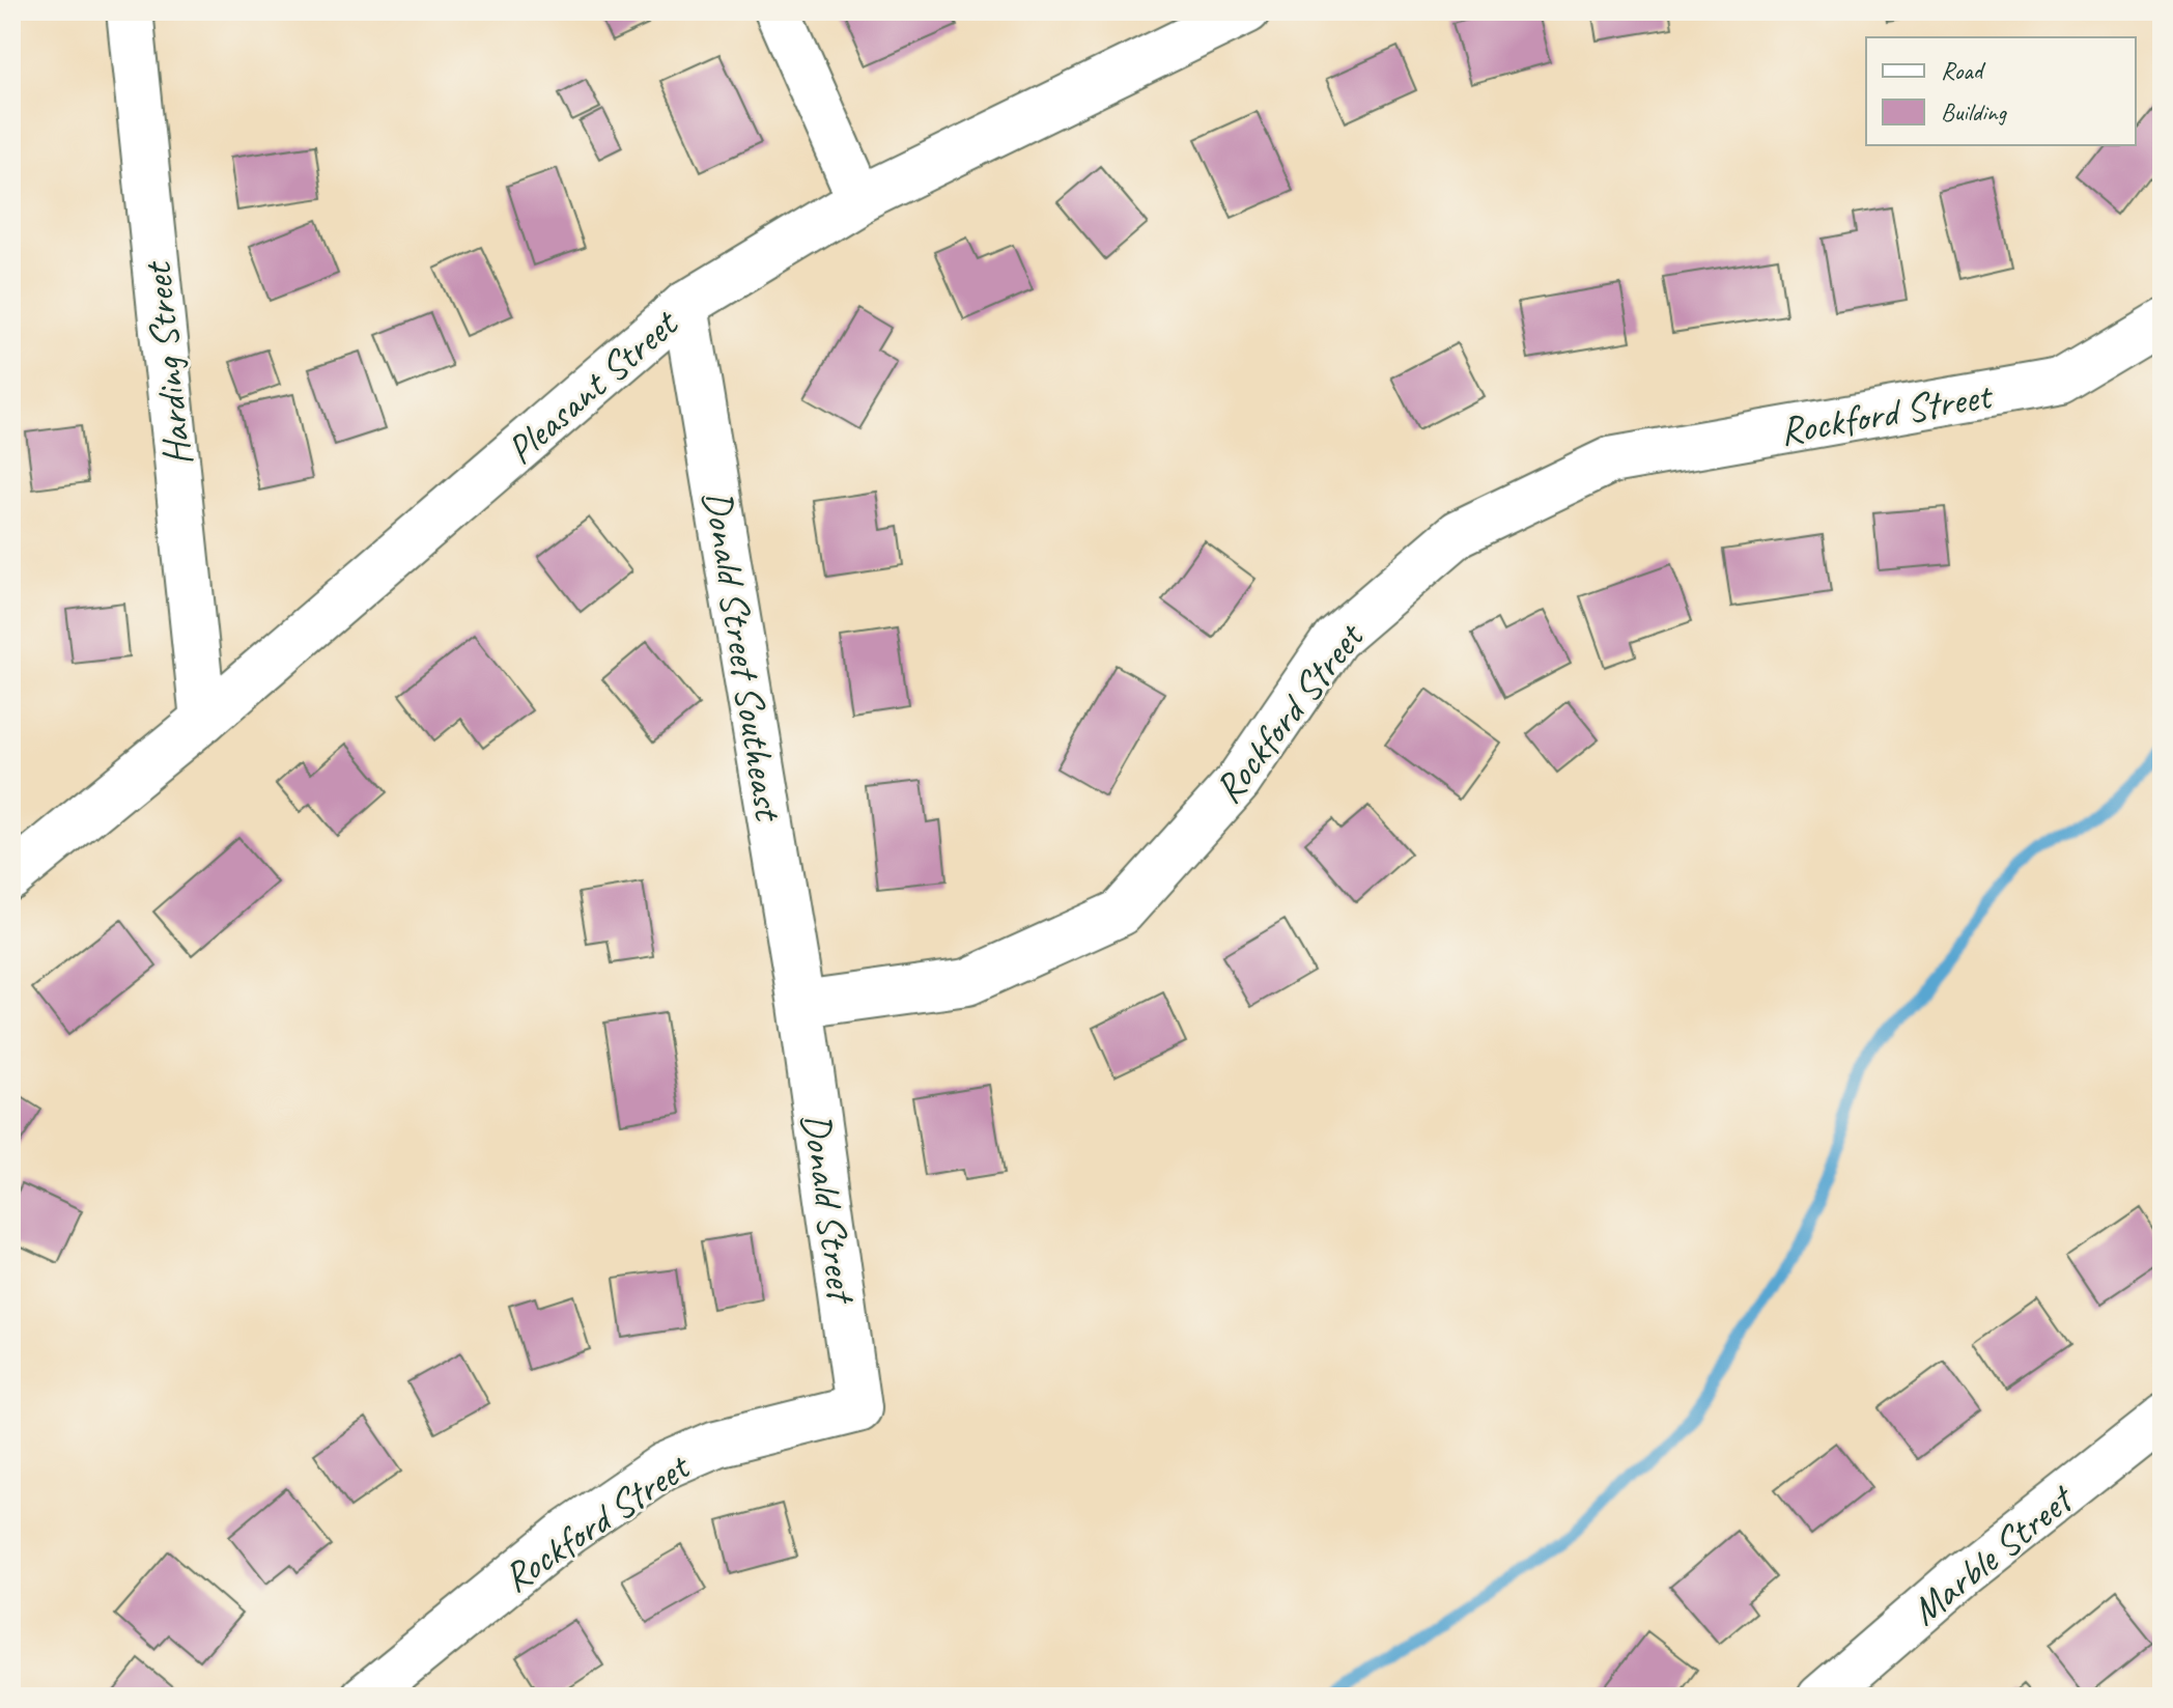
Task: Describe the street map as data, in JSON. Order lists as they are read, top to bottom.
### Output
{
  "streets": {
    "street": [
      "Harding Street",
      "Pleasant Street",
      "Rockford Street",
      "Donald Street Southeast",
      "Donald Street",
      "Marble Street"
    ]
  },
  "crossings": [
    ["Harding Street", "Pleasant Street"],
    ["Pleasant Street", "Donald Street Southeast"],
    ["Rockford Street", "Donald Street Southeast"],
    ["Rockford Street", "Donald Street"],
    ["Donald Street Southeast", "Donald Street"]
  ],
  "legend": ["Road", "Building"]
}
